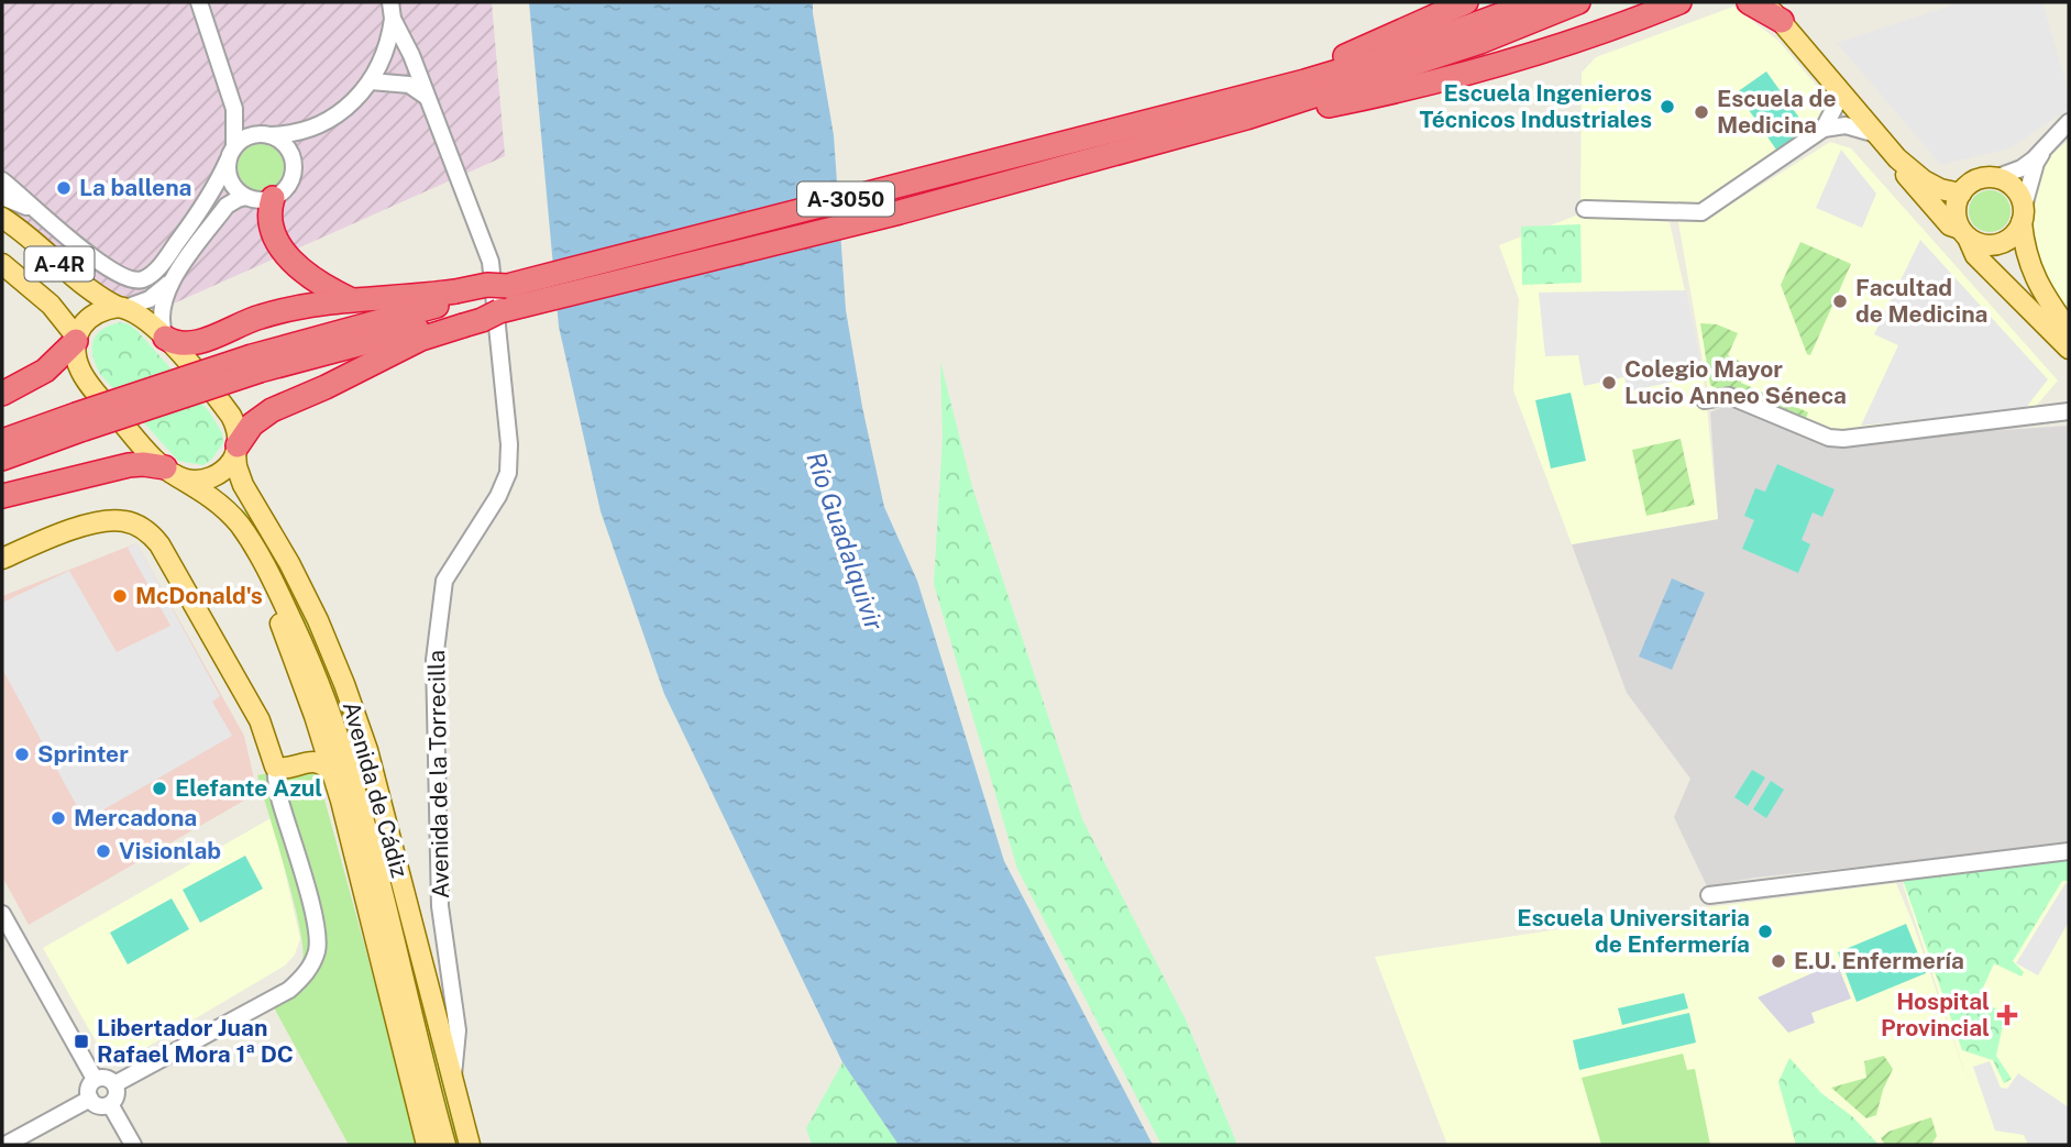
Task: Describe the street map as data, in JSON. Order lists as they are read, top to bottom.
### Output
{
  "streets": {
    "highway": ["A-3050"],
    "main road": ["A-4R", "Avenida de Cádiz"],
    "street": ["Avenida de la Torrecilla"]
  },
  "crossings": [
    ["A-4R", "Avenida de Cádiz"],
    ["Avenida de la Torrecilla", "Avenida de Cádiz"]
  ],
  "water": ["Río Guadalquivir"],
  "places": {
    "other": [
      "Escuela Ingenieros Técnicos Industriales",
      "Escuela de Medicina",
      "La ballena",
      "Facultad de Medicina",
      "Colegio Mayor Lucio Anneo Séneca",
      "McDonald's",
      "Sprinter",
      "Elefante Azul",
      "Mercadona",
      "Visionlab",
      "Escuela Universitaria de Enfermería",
      "E.U. Enfermería"
    ],
    "health": ["Hospital Provincial"],
    "transit": ["Libertador Juan Rafael Mora 1ª DC"]
  }
}
